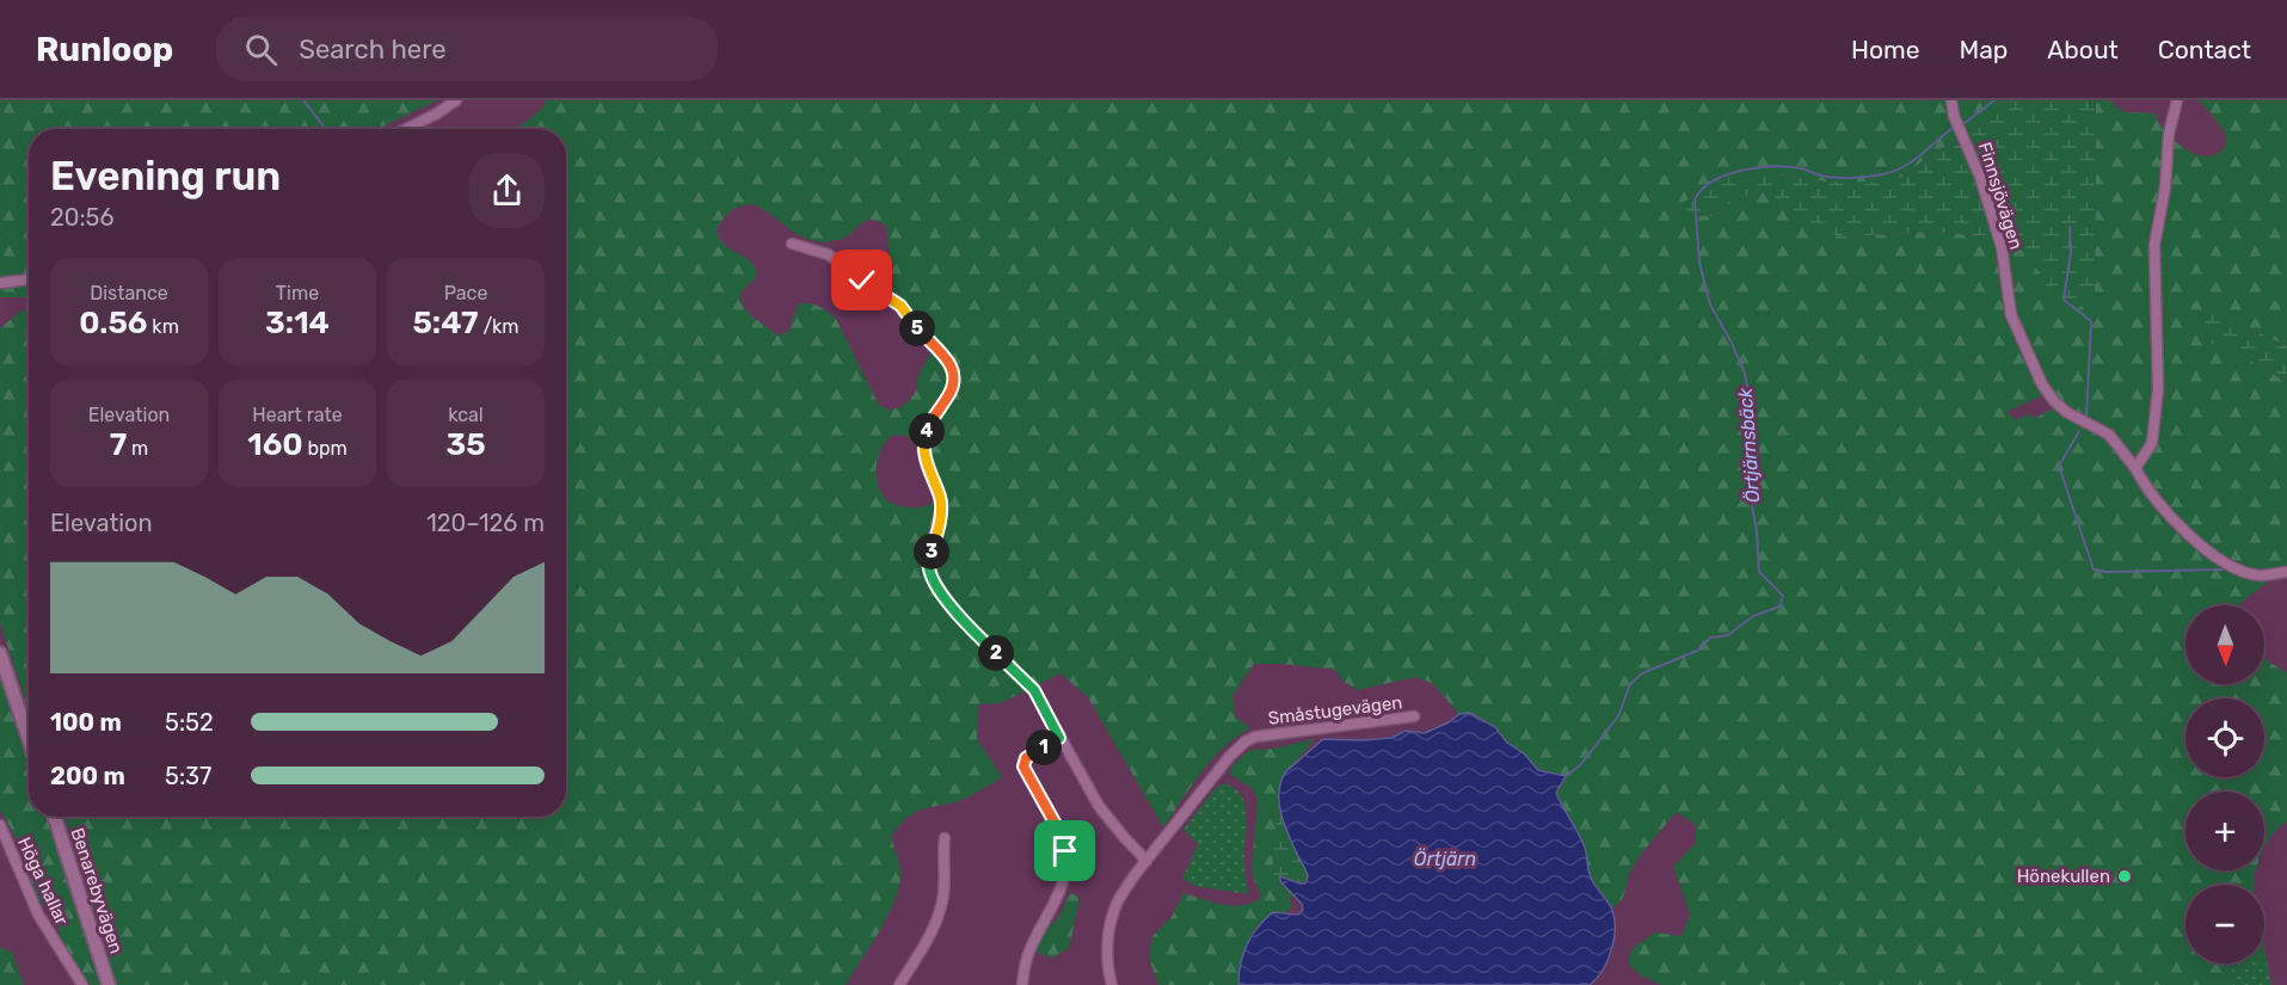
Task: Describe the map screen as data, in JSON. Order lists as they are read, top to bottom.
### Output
{
  "streets": {
    "street": [
      "Finnsjövägen",
      "Småstugevägen",
      "Höga hallar",
      "Benarebyvägen"
    ]
  },
  "water": ["Örtjärnsbäck", "Örtjärn"],
  "places": ["Hönekullen"],
  "north": "bottom",
  "page": {
    "header": "Runloop",
    "search": "Search here",
    "nav": [
      "Home",
      "Map",
      "About",
      "Contact"
    ],
    "heading": ["Evening run", "20:56"],
    "stats": [
      ["Distance", "0.56 km"],
      ["Time", "3:14"],
      ["Pace", "5:47 /km"],
      ["Elevation", "7 m"],
      ["Heart rate", "160 bpm"],
      ["kcal", "35"]
    ],
    "pins": [
      "5",
      "4",
      "3",
      "2",
      "1"
    ],
    "chart": ["Elevation", "120–126 m"],
    "map_buttons": ["+", "−"],
    "list": [
      {
        "name": "100 m",
        "note": "5:52"
      },
      {
        "name": "200 m",
        "note": "5:37"
      }
    ]
  }
}
